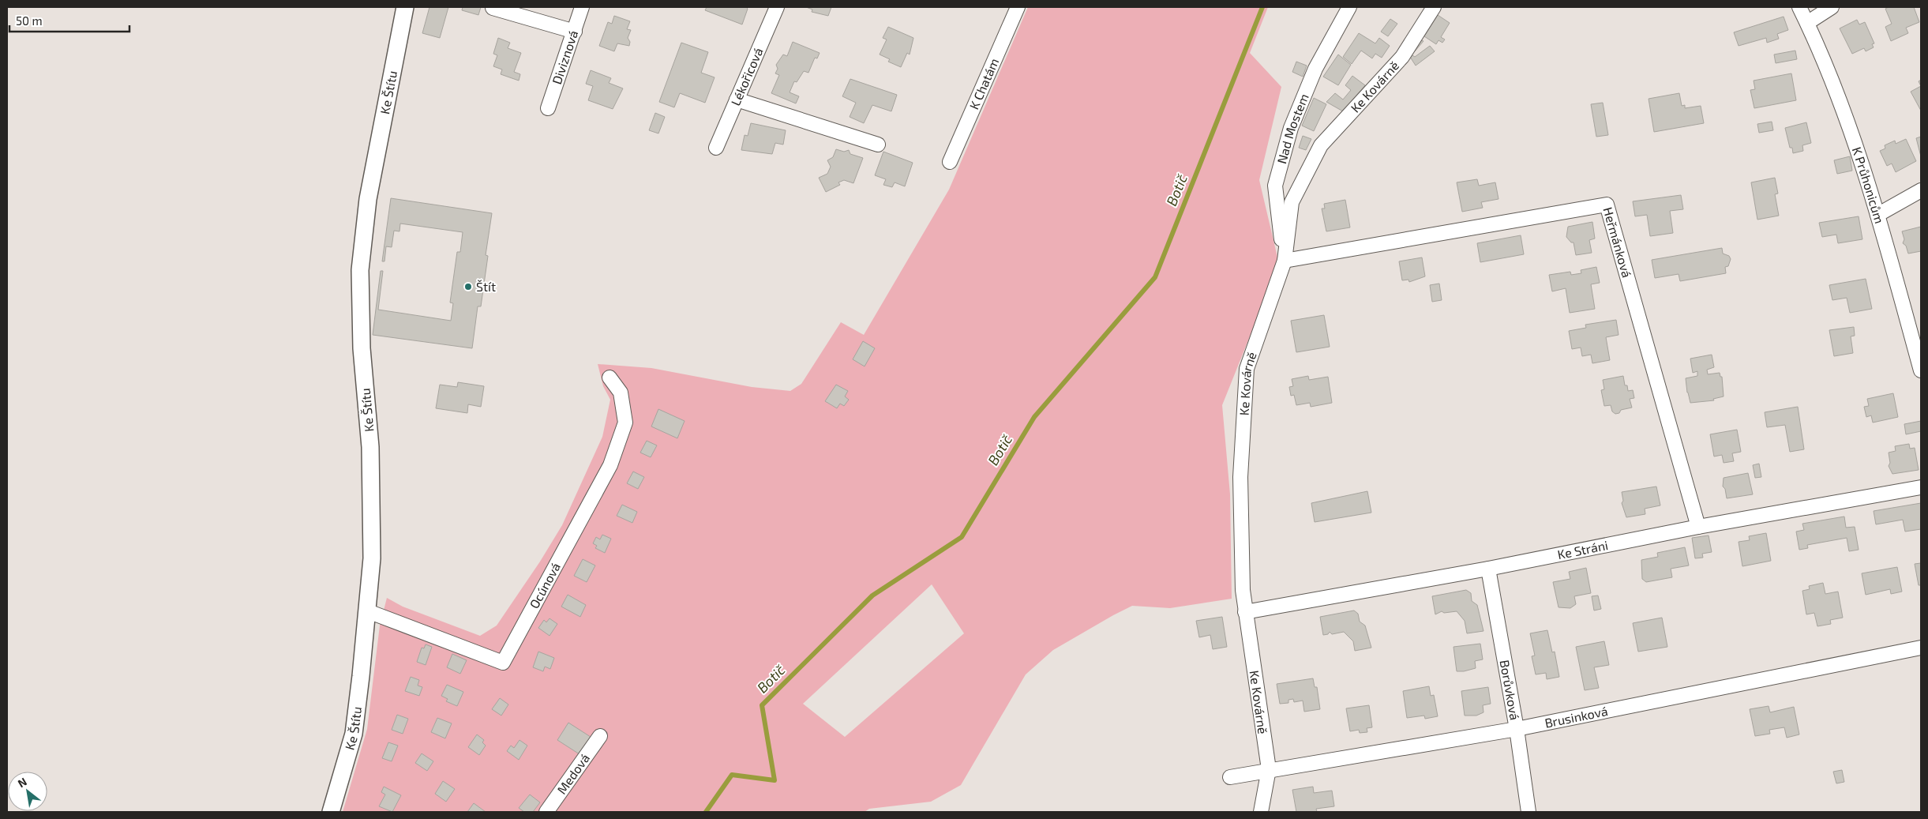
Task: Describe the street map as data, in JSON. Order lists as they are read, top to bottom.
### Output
{
  "streets": {
    "street": [
      "Diviznová",
      "Lékořicová",
      "K Chatám",
      "Ke Kovárně",
      "Ke Štítu",
      "Nad Mostem",
      "K Průhonicům",
      "Heřmánková",
      "Ke Stráni",
      "Ocúnová",
      "Borůvková",
      "Brusinková",
      "Medová"
    ]
  },
  "crossings": [
    ["Ke Kovárně", "Nad Mostem"],
    ["Ke Kovárně", "Heřmánková"],
    ["Ke Kovárně", "Ke Stráni"],
    ["Ke Kovárně", "Brusinková"],
    ["Ke Štítu", "Ocúnová"],
    ["Nad Mostem", "Heřmánková"],
    ["Heřmánková", "Ke Stráni"],
    ["Ke Stráni", "Borůvková"],
    ["Borůvková", "Brusinková"]
  ],
  "water": ["Botič"],
  "places": ["Štít"],
  "scale_bar": "50 m",
  "north": "top left"
}
